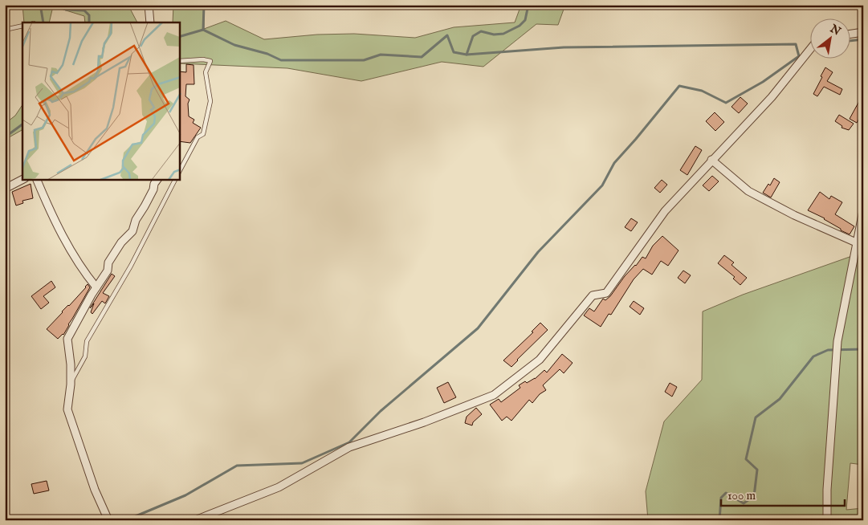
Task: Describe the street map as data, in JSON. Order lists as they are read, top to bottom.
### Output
{
  "scale_bar": "100 m",
  "north": "top right"
}
